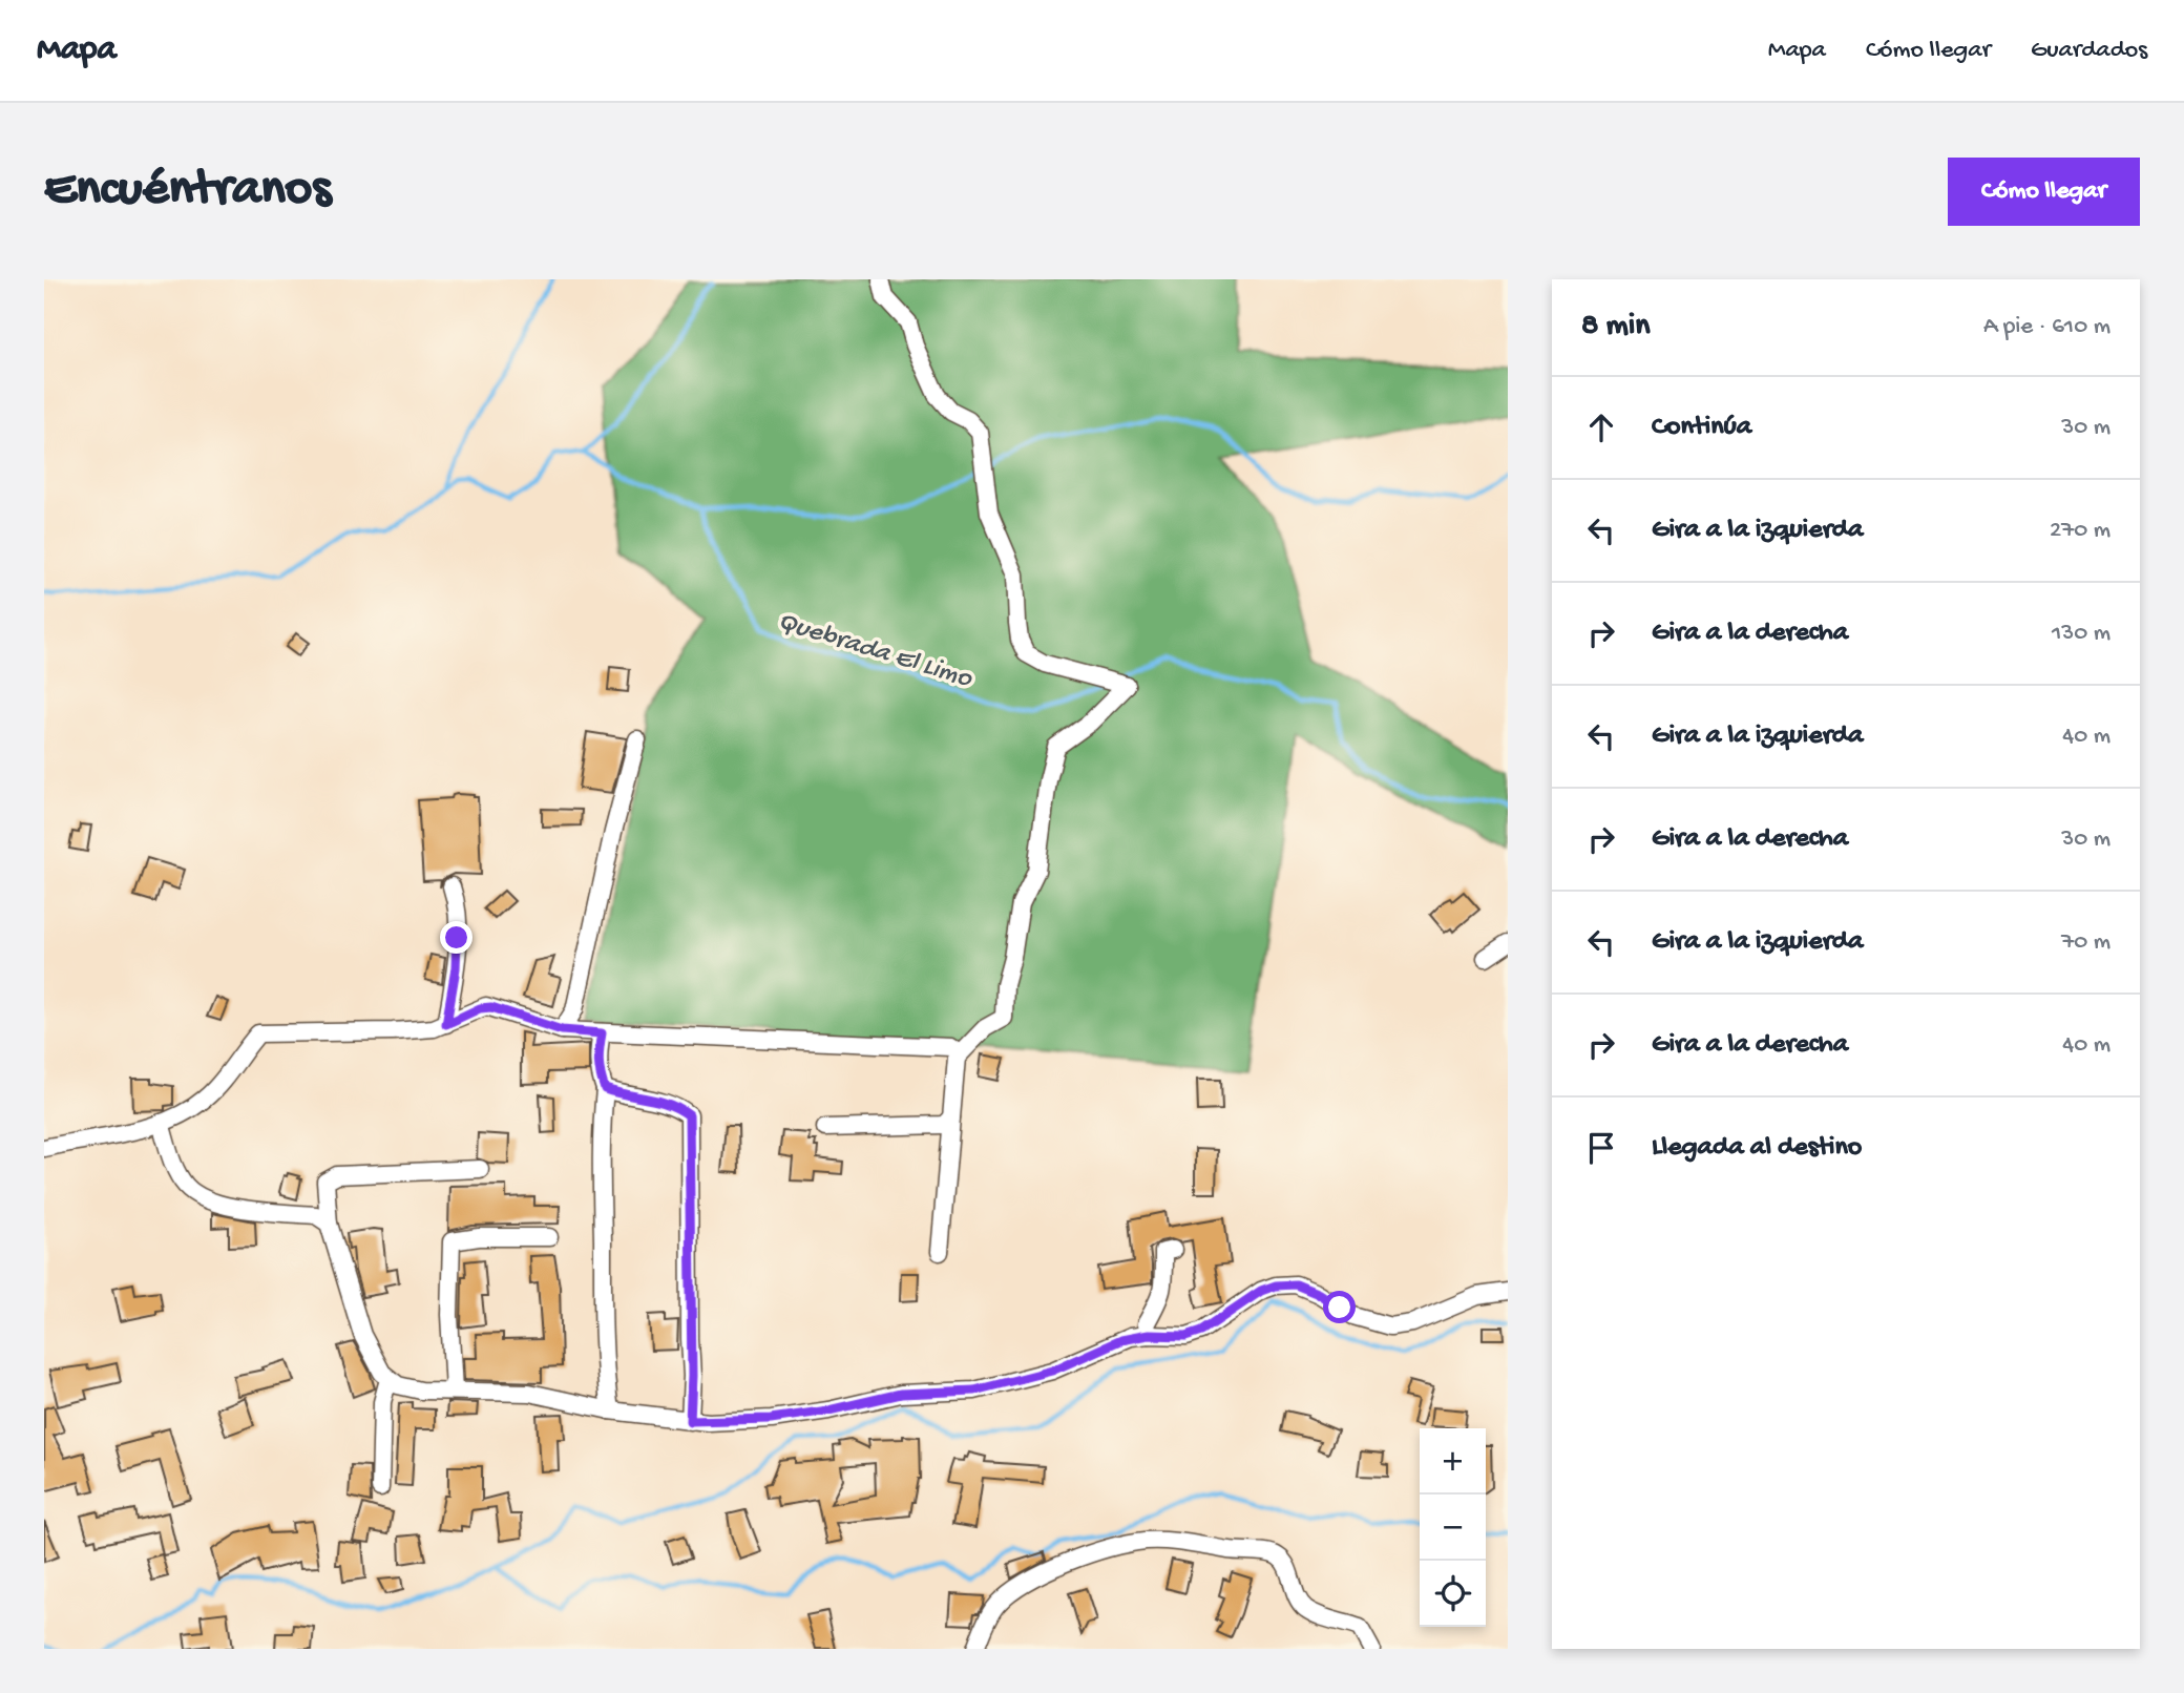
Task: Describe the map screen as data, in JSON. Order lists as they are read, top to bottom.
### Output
{
  "water": ["Quebrada El Limo"],
  "page": {
    "header": "Mapa",
    "nav": ["Mapa", "Cómo llegar", "Guardados"],
    "buttons": "Cómo llegar",
    "title": "Encuéntranos",
    "heading": ["8 min", "A pie · 610 m"],
    "list": [
      ["Continúa", "30 m"],
      ["Gira a la izquierda", "270 m"],
      ["Gira a la derecha", "130 m"],
      ["Gira a la izquierda", "40 m"],
      ["Gira a la derecha", "30 m"],
      ["Gira a la izquierda", "70 m"],
      ["Gira a la derecha", "40 m"],
      "Llegada al destino"
    ],
    "map_buttons": ["+", "−"]
  }
}
